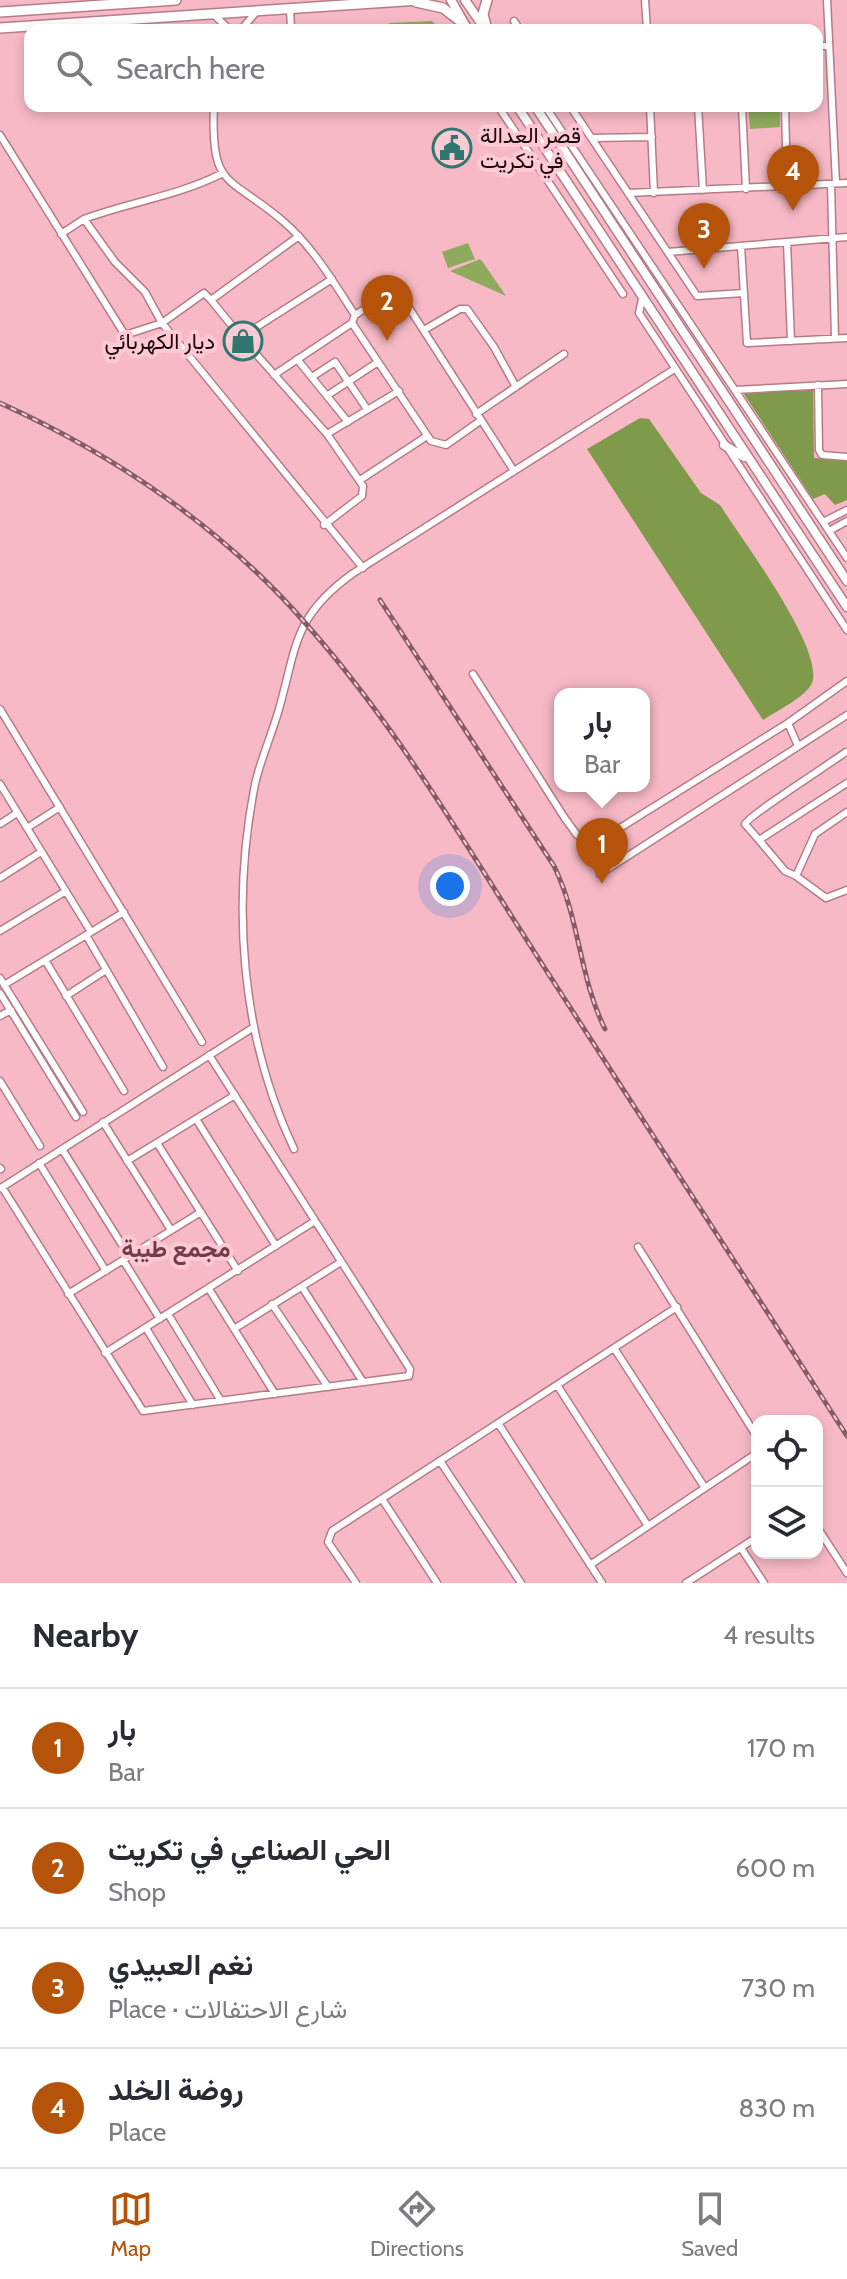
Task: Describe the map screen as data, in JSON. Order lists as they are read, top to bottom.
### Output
{
  "districts": ["مجمع طيبة"],
  "places": {
    "public building": ["قصر العدالة في تكريت"],
    "shop": ["ديار الكهربائي"]
  },
  "page": {
    "search": "Search here",
    "pins": [
      "4",
      "3",
      "2",
      "1"
    ],
    "popup": ["بار", "Bar"],
    "heading": ["Nearby", "4 results"],
    "list": [
      {
        "mark": "1",
        "name": "بار",
        "note": "Bar",
        "value": "170 m"
      },
      {
        "mark": "2",
        "name": "الحي الصناعي في تكريت",
        "note": "Shop",
        "value": "600 m"
      },
      {
        "mark": "3",
        "name": "نغم العبيدي",
        "note": "Place · شارع الاحتفالات",
        "value": "730 m"
      },
      {
        "mark": "4",
        "name": "روضة الخلد",
        "note": "Place",
        "value": "830 m"
      }
    ],
    "nav": ["Map", "Directions", "Saved"]
  }
}
